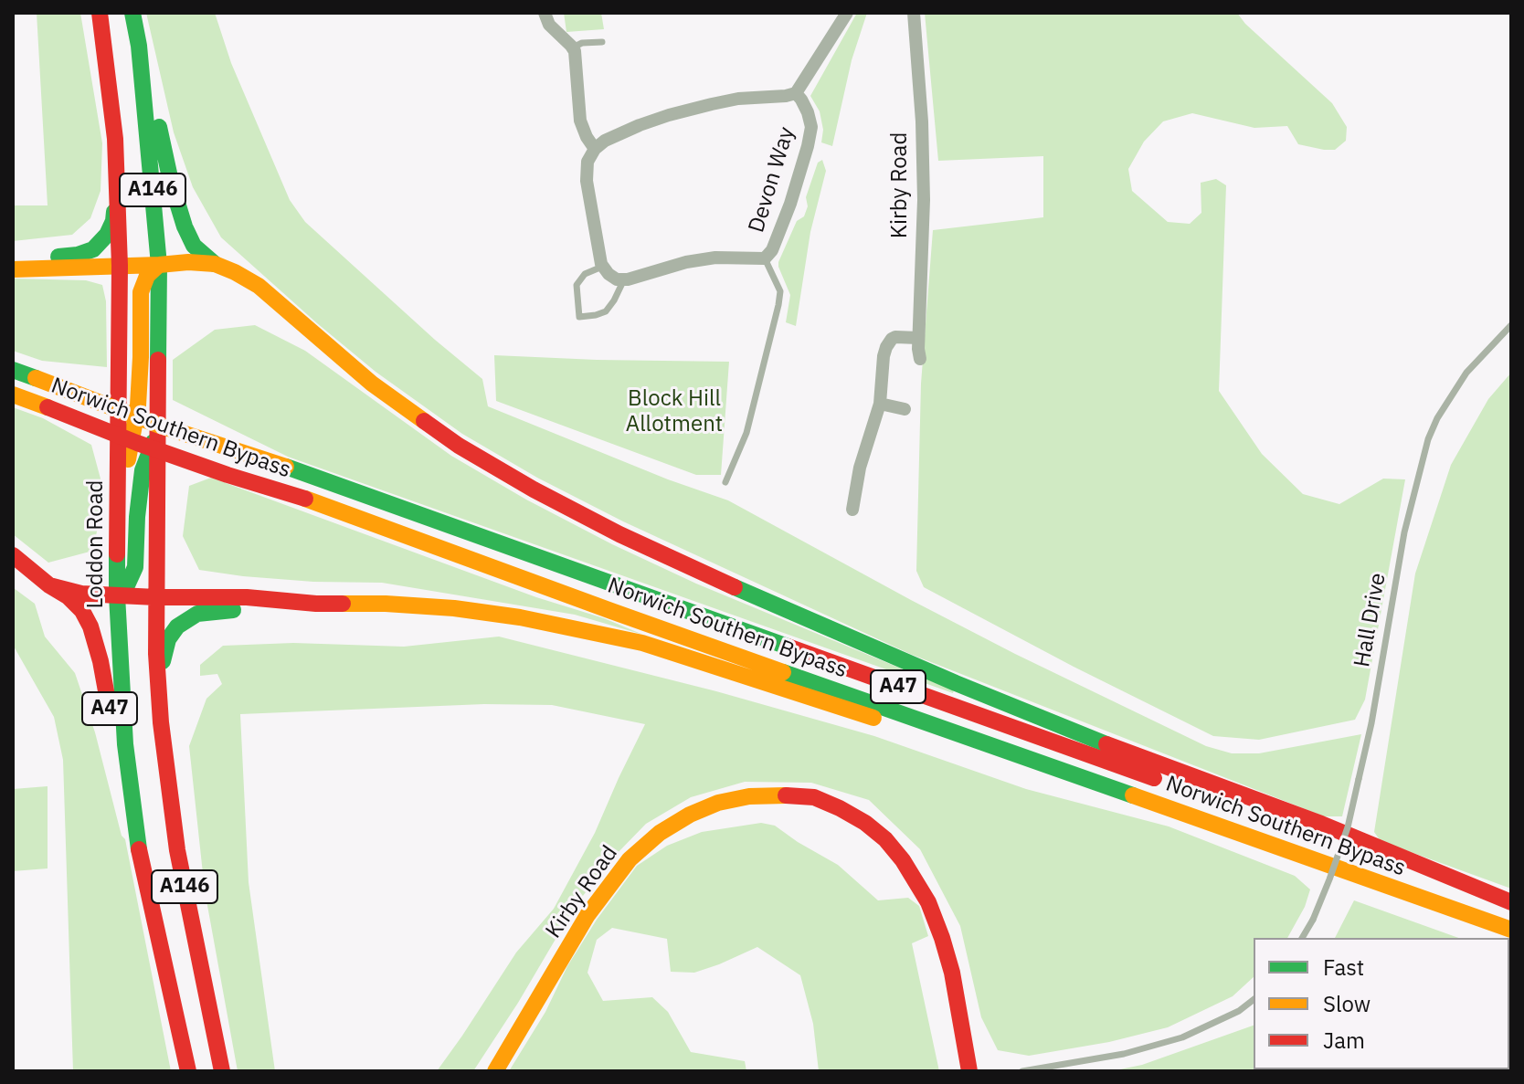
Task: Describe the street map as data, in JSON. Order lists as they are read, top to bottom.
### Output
{
  "streets": {
    "main road": [
      "Kirby Road",
      "A146",
      "Norwich Southern Bypass",
      "Loddon Road",
      "A47"
    ],
    "street": ["Devon Way"],
    "lane": ["Hall Drive"]
  },
  "crossings": [
    ["A146", "A47"],
    ["Norwich Southern Bypass", "A47"],
    ["Loddon Road", "A47"]
  ],
  "parks": ["Block Hill Allotment"],
  "legend": ["Fast", "Slow", "Jam"]
}
